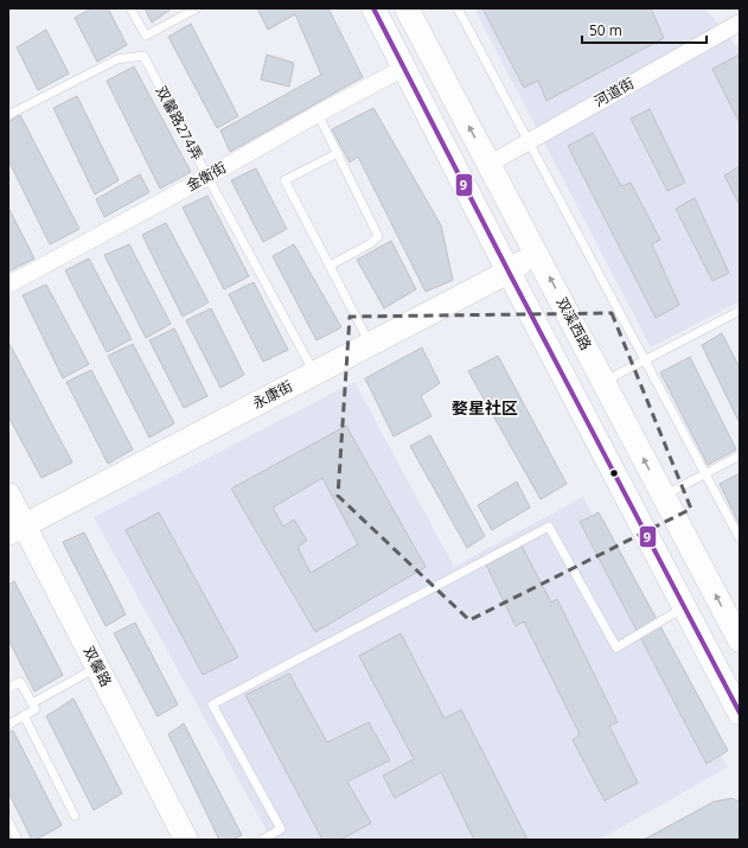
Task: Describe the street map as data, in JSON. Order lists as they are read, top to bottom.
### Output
{
  "streets": {
    "main road": ["双溪西路", "永康街", "双馨路"],
    "street": ["河道街", "金衡街"],
    "lane": ["双馨路274弄"]
  },
  "crossings": [
    ["河道街", "双溪西路"],
    ["双馨路274弄", "金衡街"],
    ["双馨路274弄", "永康街"],
    ["双溪西路", "永康街"],
    ["永康街", "双馨路"]
  ],
  "districts": ["婺星社区"],
  "lines": ["transit line 9"],
  "scale_bar": "50 m"
}
